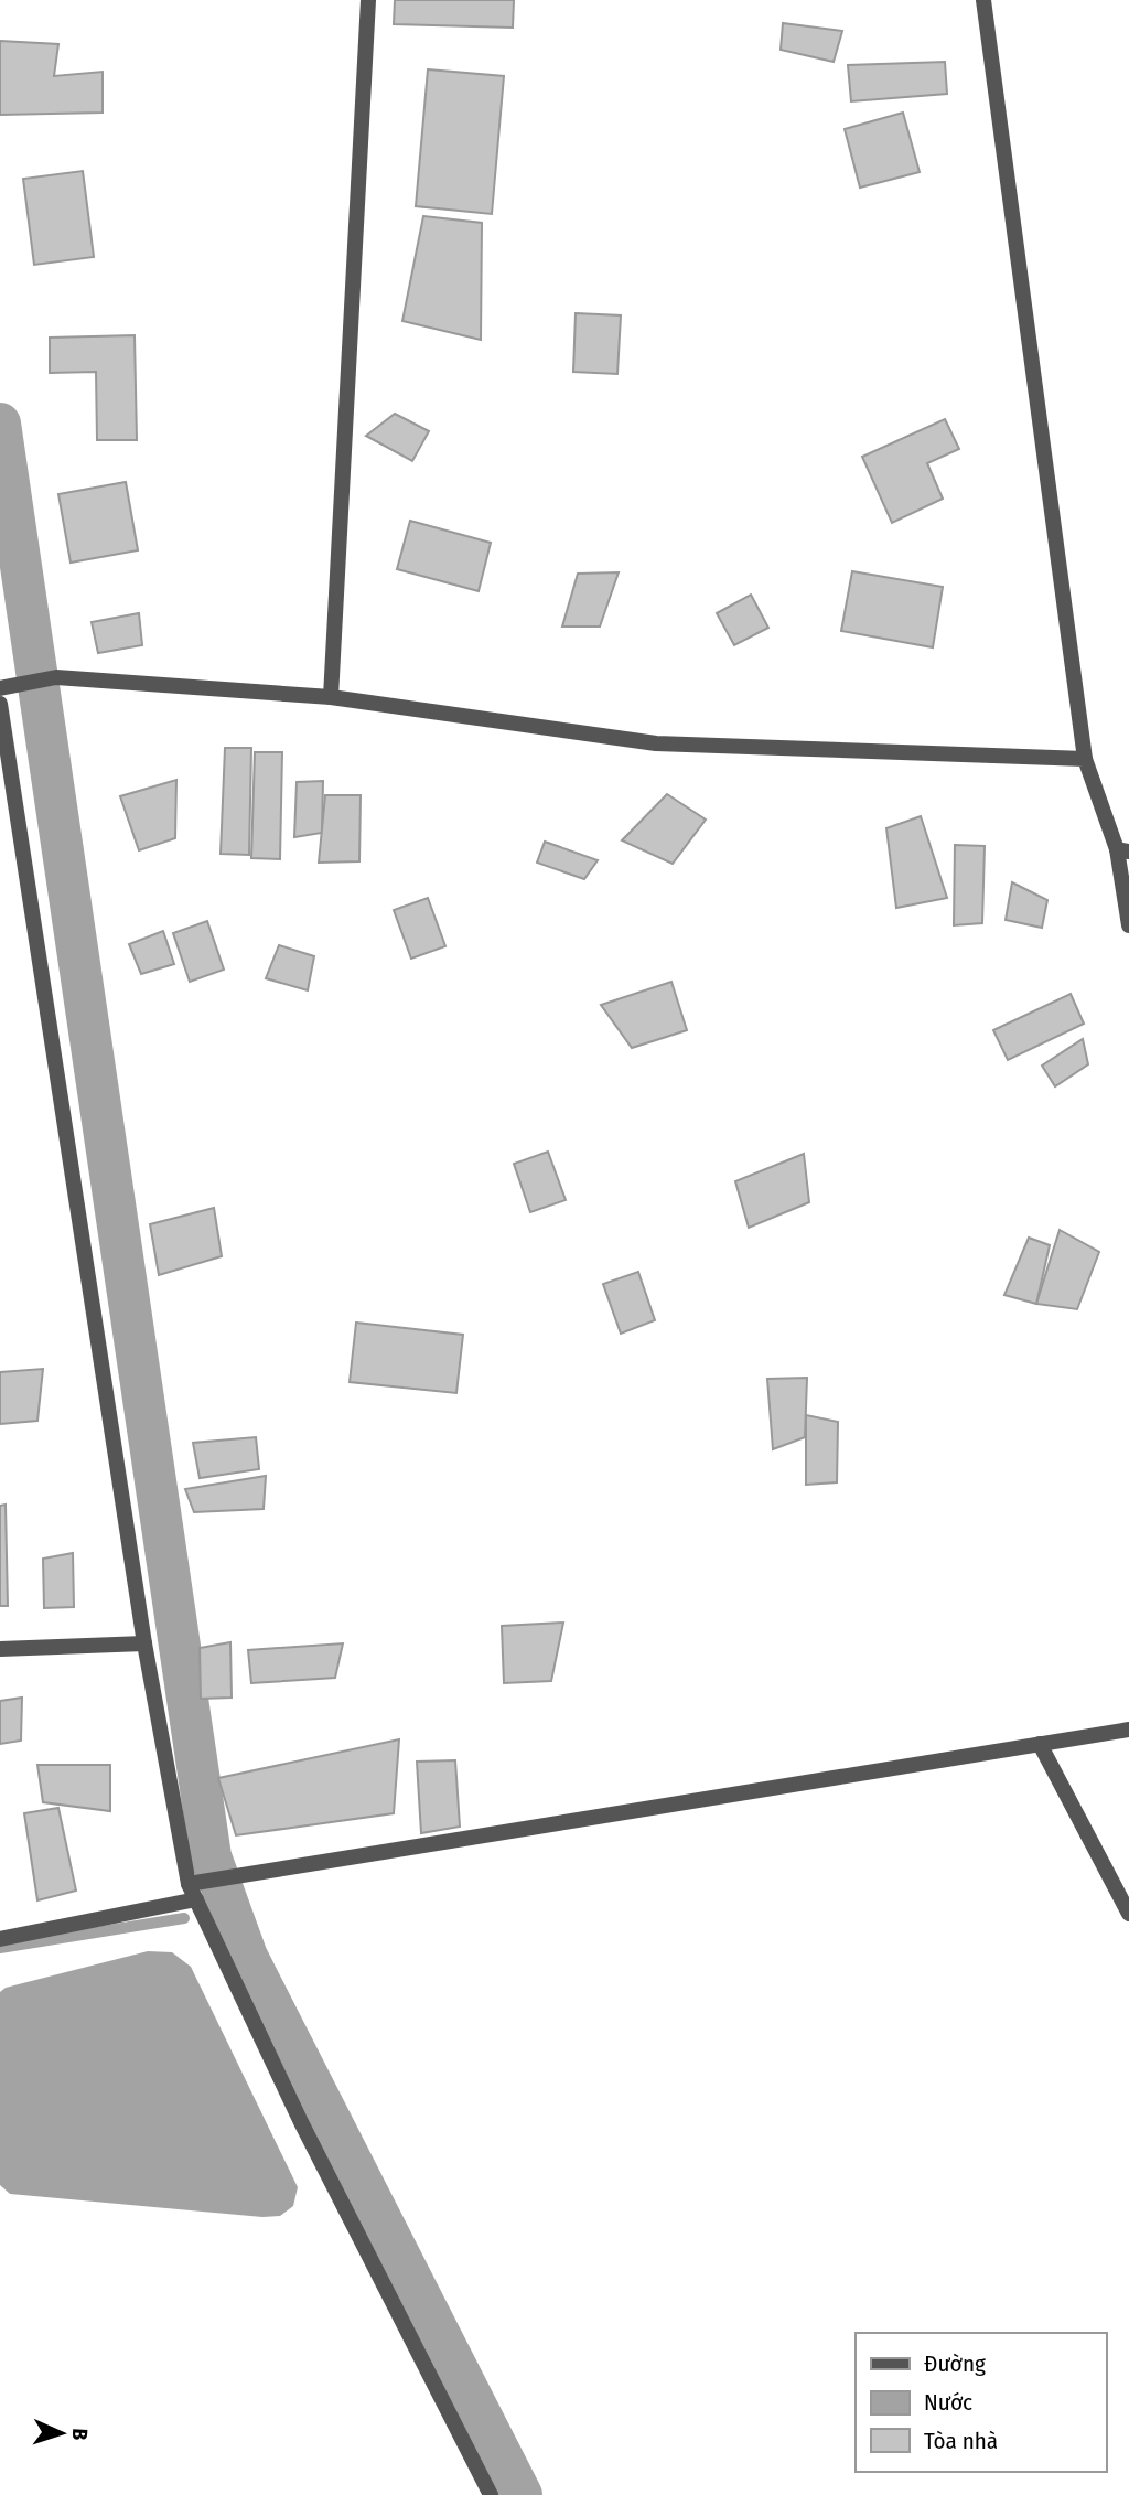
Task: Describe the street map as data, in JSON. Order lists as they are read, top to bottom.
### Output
{
  "legend": ["Đường", "Nước", "Tòa nhà"],
  "north": "right"
}
